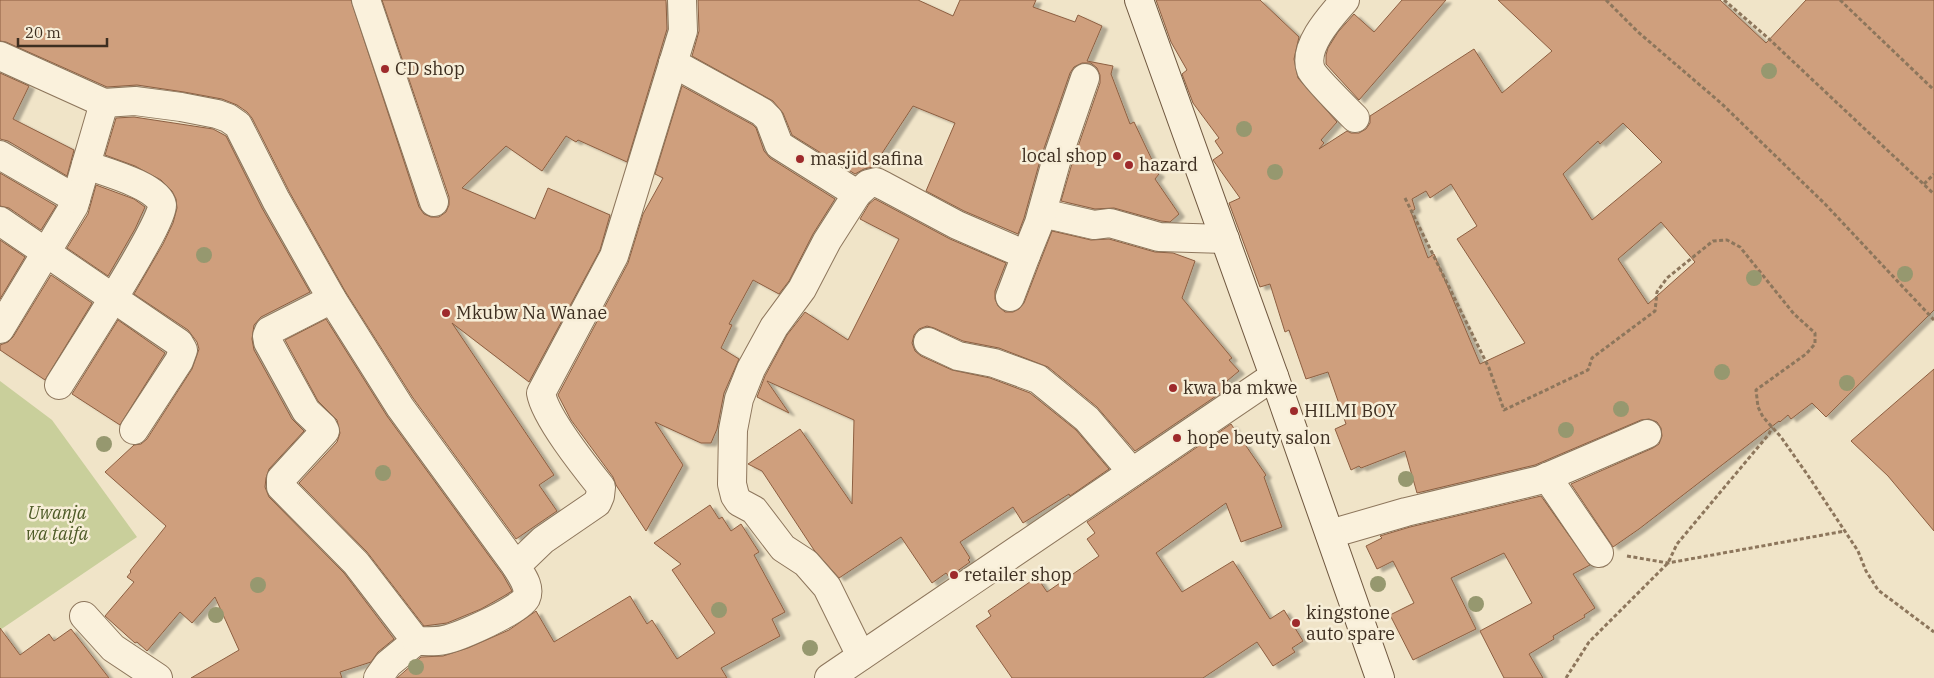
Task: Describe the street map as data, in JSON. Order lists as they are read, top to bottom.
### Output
{
  "parks": ["Uwanja wa taifa"],
  "places": [
    "CD shop",
    "local shop",
    "masjid safina",
    "hazard",
    "Mkubw Na Wanae",
    "kwa ba mkwe",
    "HILMI BOY",
    "hope beuty salon",
    "retailer shop",
    "kingstone auto spare"
  ],
  "scale_bar": "20 m"
}
